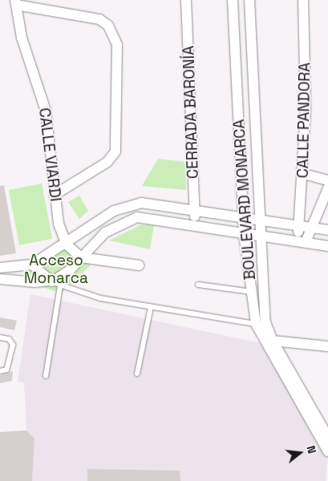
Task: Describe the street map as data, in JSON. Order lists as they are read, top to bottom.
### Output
{
  "streets": {
    "street": [
      "CERRADA BARONÍA",
      "CALLE PANDORA",
      "CALLE VIARDI",
      "BOULEVARD MONARCA"
    ]
  },
  "parks": ["Acceso Monarca"],
  "north": "right"
}
